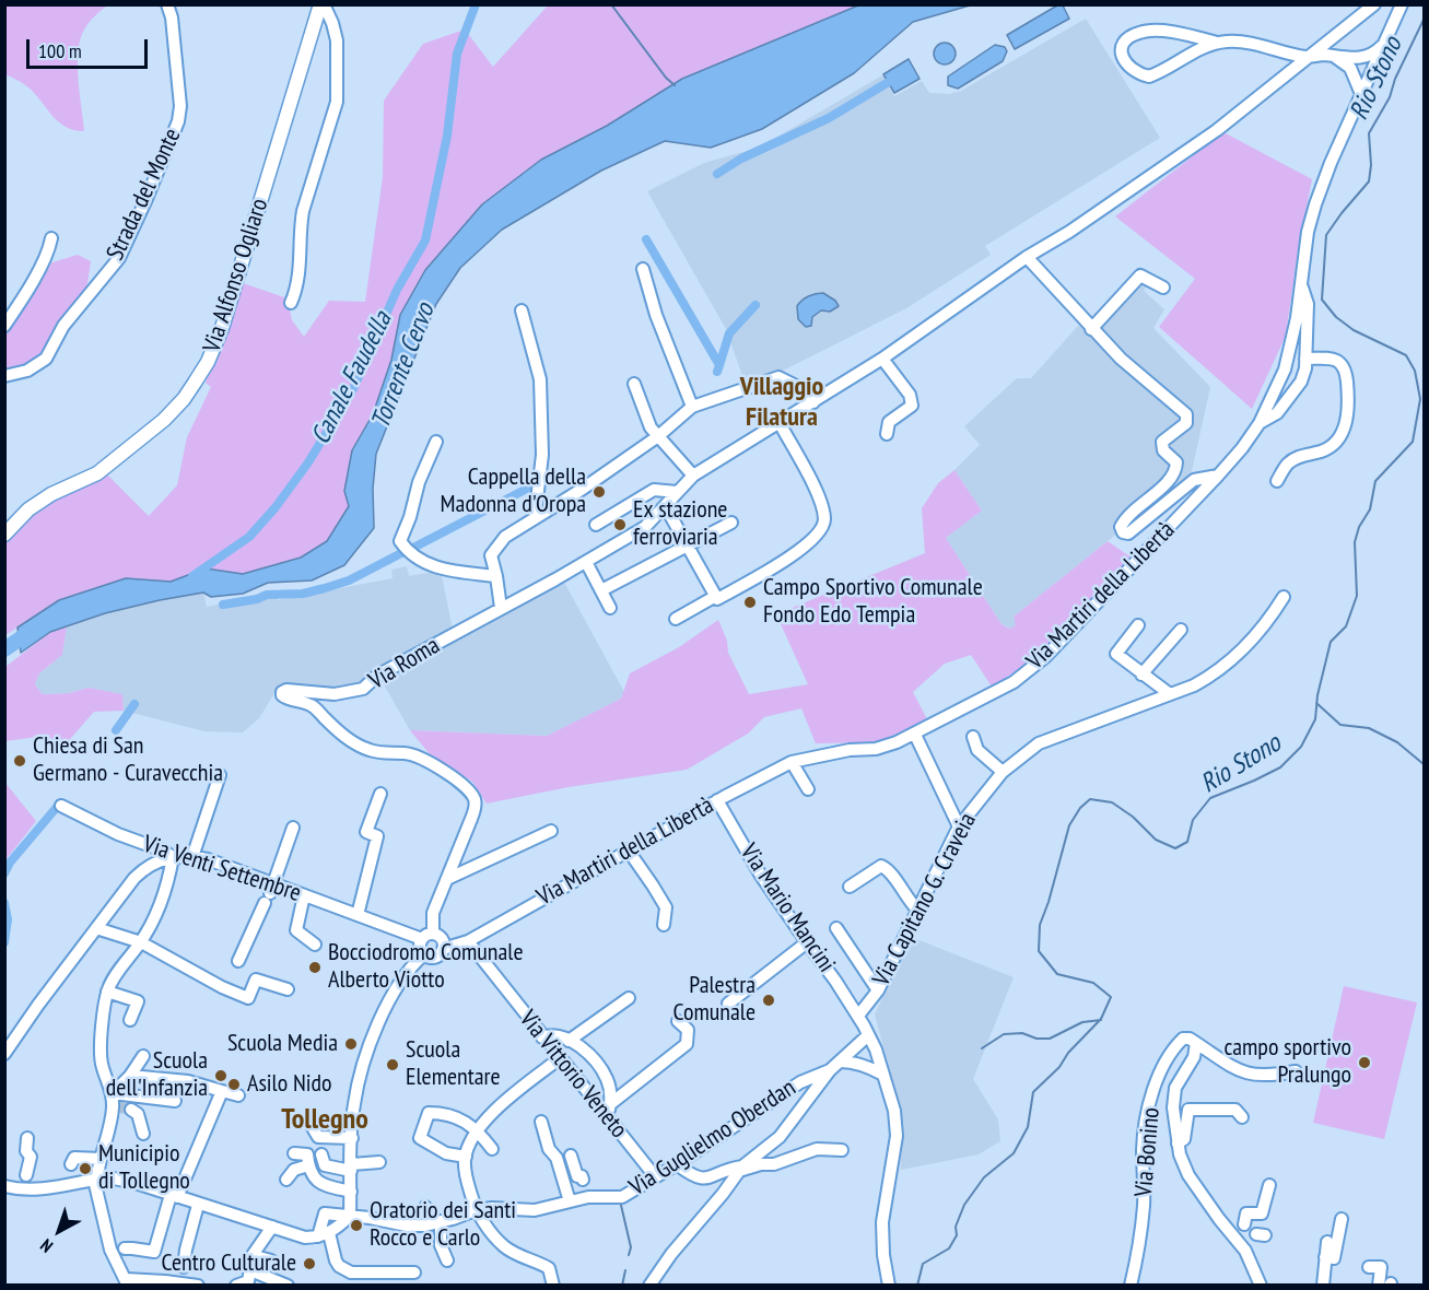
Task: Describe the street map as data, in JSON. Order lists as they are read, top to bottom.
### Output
{
  "streets": {
    "main road": ["Via Alfonso Ogliaro"],
    "street": [
      "Strada del Monte",
      "Via Martiri della Libertà",
      "Via Roma",
      "Via Venti Settembre",
      "Via Capitano G. Craveia",
      "Via Mario Mancini",
      "Via Vittorio Veneto",
      "Via Guglielmo Oberdan",
      "Via Bonino"
    ]
  },
  "crossings": [
    ["Via Martiri della Libertà", "Via Roma"],
    ["Via Martiri della Libertà", "Via Venti Settembre"],
    ["Via Martiri della Libertà", "Via Mario Mancini"],
    ["Via Martiri della Libertà", "Via Vittorio Veneto"],
    ["Via Roma", "Via Venti Settembre"],
    ["Via Capitano G. Craveia", "Via Mario Mancini"],
    ["Via Vittorio Veneto", "Via Guglielmo Oberdan"]
  ],
  "districts": ["Villaggio Filatura", "Tollegno"],
  "water": ["Rio Stono", "Torrente Cervo", "Canale Faudella"],
  "places": [
    "Cappella della Madonna d'Oropa",
    "Ex stazione ferroviaria",
    "Campo Sportivo Comunale Fondo Edo Tempia",
    "Chiesa di San Germano - Curavecchia",
    "Bocciodromo Comunale Alberto Viotto",
    "Palestra Comunale",
    "Scuola Media",
    "campo sportivo Pralungo",
    "Scuola Elementare",
    "Scuola dell'Infanzia",
    "Asilo Nido",
    "Municipio di Tollegno",
    "Oratorio dei Santi Rocco e Carlo",
    "Centro Culturale"
  ],
  "scale_bar": "100 m",
  "north": "bottom left"
}
